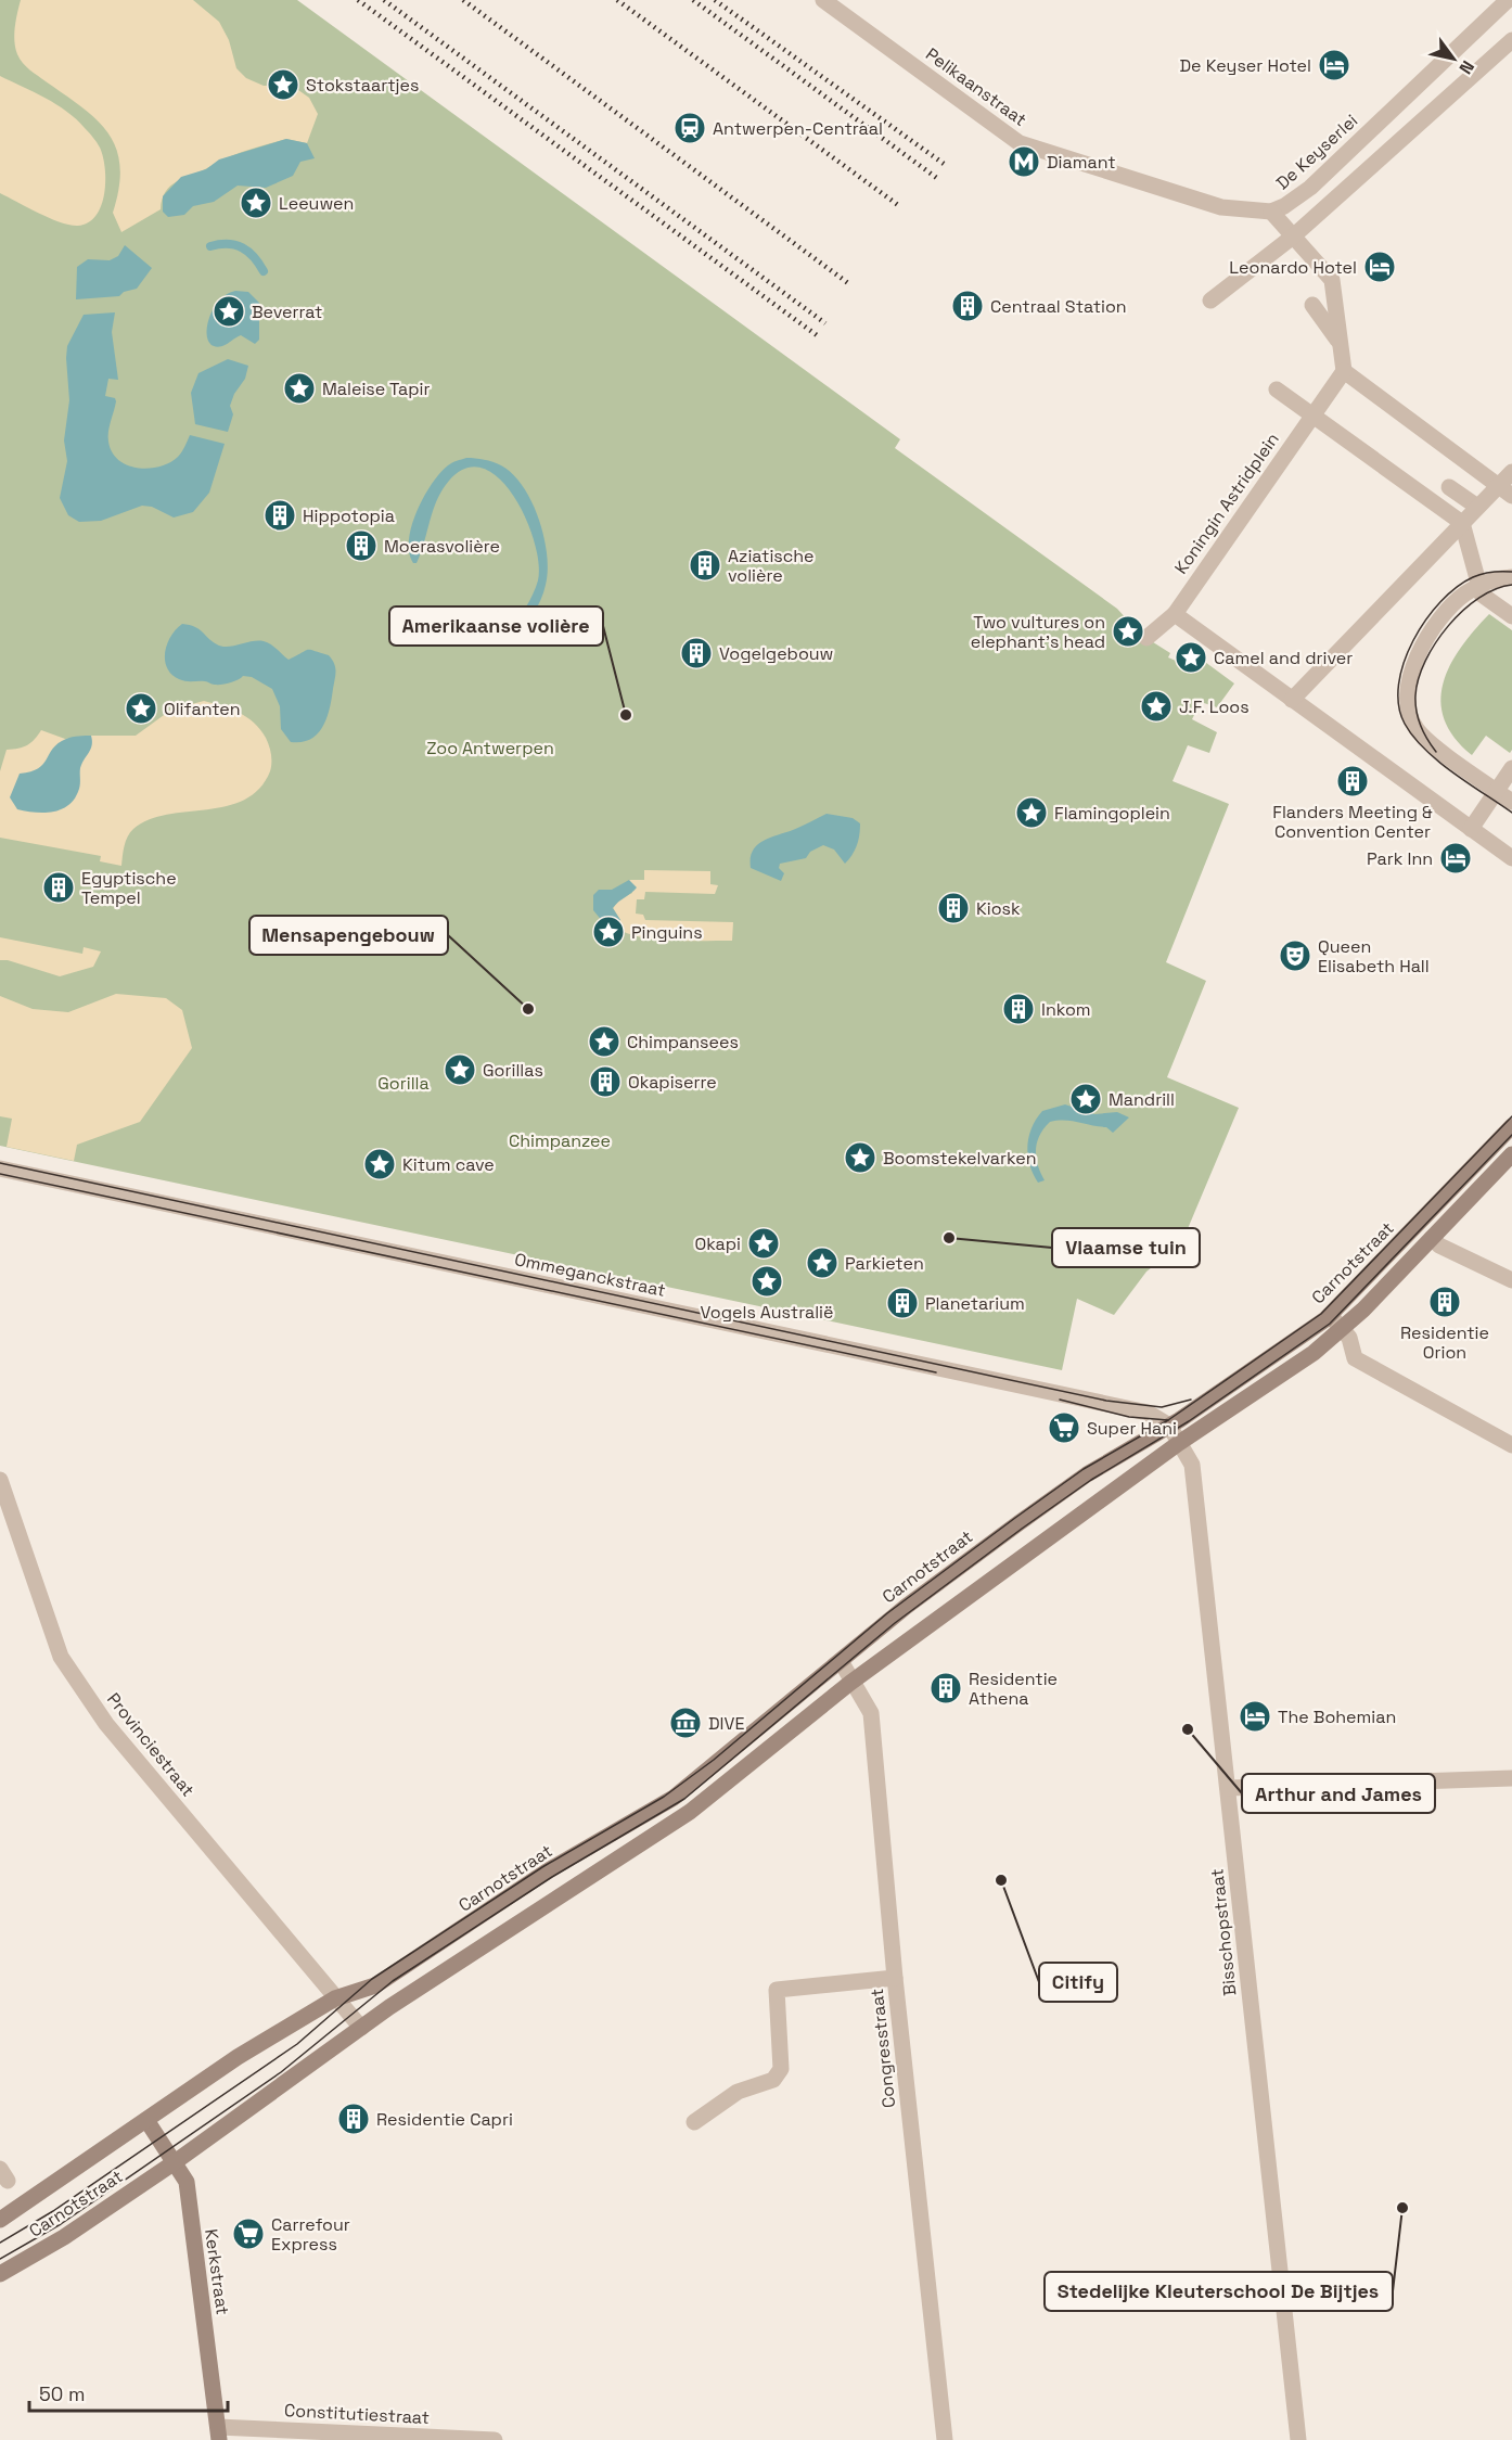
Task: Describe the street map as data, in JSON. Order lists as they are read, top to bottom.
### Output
{
  "streets": {
    "main road": ["Carnotstraat", "Kerkstraat"],
    "street": [
      "Pelikaanstraat",
      "De Keyserlei",
      "Koningin Astridplein",
      "Ommeganckstraat",
      "Provinciestraat",
      "Bisschopstraat",
      "Congresstraat",
      "Constitutiestraat"
    ]
  },
  "crossings": [
    ["Pelikaanstraat", "De Keyserlei"],
    ["Carnotstraat", "Ommeganckstraat"],
    ["Carnotstraat", "Provinciestraat"],
    ["Carnotstraat", "Bisschopstraat"],
    ["Carnotstraat", "Congresstraat"],
    ["Carnotstraat", "Kerkstraat"],
    ["Ommeganckstraat", "Bisschopstraat"],
    ["Kerkstraat", "Constitutiestraat"]
  ],
  "parks": ["Zoo Antwerpen", "Gorilla", "Chimpanzee"],
  "places": {
    "hotel": [
      "De Keyser Hotel",
      "Leonardo Hotel",
      "Park Inn",
      "The Bohemian"
    ],
    "place": [
      "Stokstaartjes",
      "Leeuwen",
      "Beverrat",
      "Maleise Tapir",
      "Two vultures on elephant's head",
      "Camel and driver",
      "J.F. Loos",
      "Olifanten",
      "Flamingoplein",
      "Pinguins",
      "Chimpansees",
      "Gorillas",
      "Mandrill",
      "Boomstekelvarken",
      "Kitum cave",
      "Okapi",
      "Parkieten",
      "Vogels Australië"
    ],
    "station": ["Antwerpen-Centraal"],
    "metro station": ["Diamant"],
    "building": [
      "Centraal Station",
      "Hippotopia",
      "Moerasvolière",
      "Aziatische volière",
      "Vogelgebouw",
      "Flanders Meeting & Convention Center",
      "Egyptische Tempel",
      "Kiosk",
      "Inkom",
      "Okapiserre",
      "Residentie Orion",
      "Planetarium",
      "Residentie Athena",
      "Residentie Capri"
    ],
    "other": [
      "Amerikaanse volière",
      "Mensapengebouw",
      "Vlaamse tuin",
      "Arthur and James",
      "Citify",
      "Stedelijke Kleuterschool De Bijtjes"
    ],
    "theatre": ["Queen Elisabeth Hall"],
    "supermarket": ["Super Hani", "Carrefour Express"],
    "museum": ["DIVE"]
  },
  "scale_bar": "50 m",
  "north": "bottom right"
}
